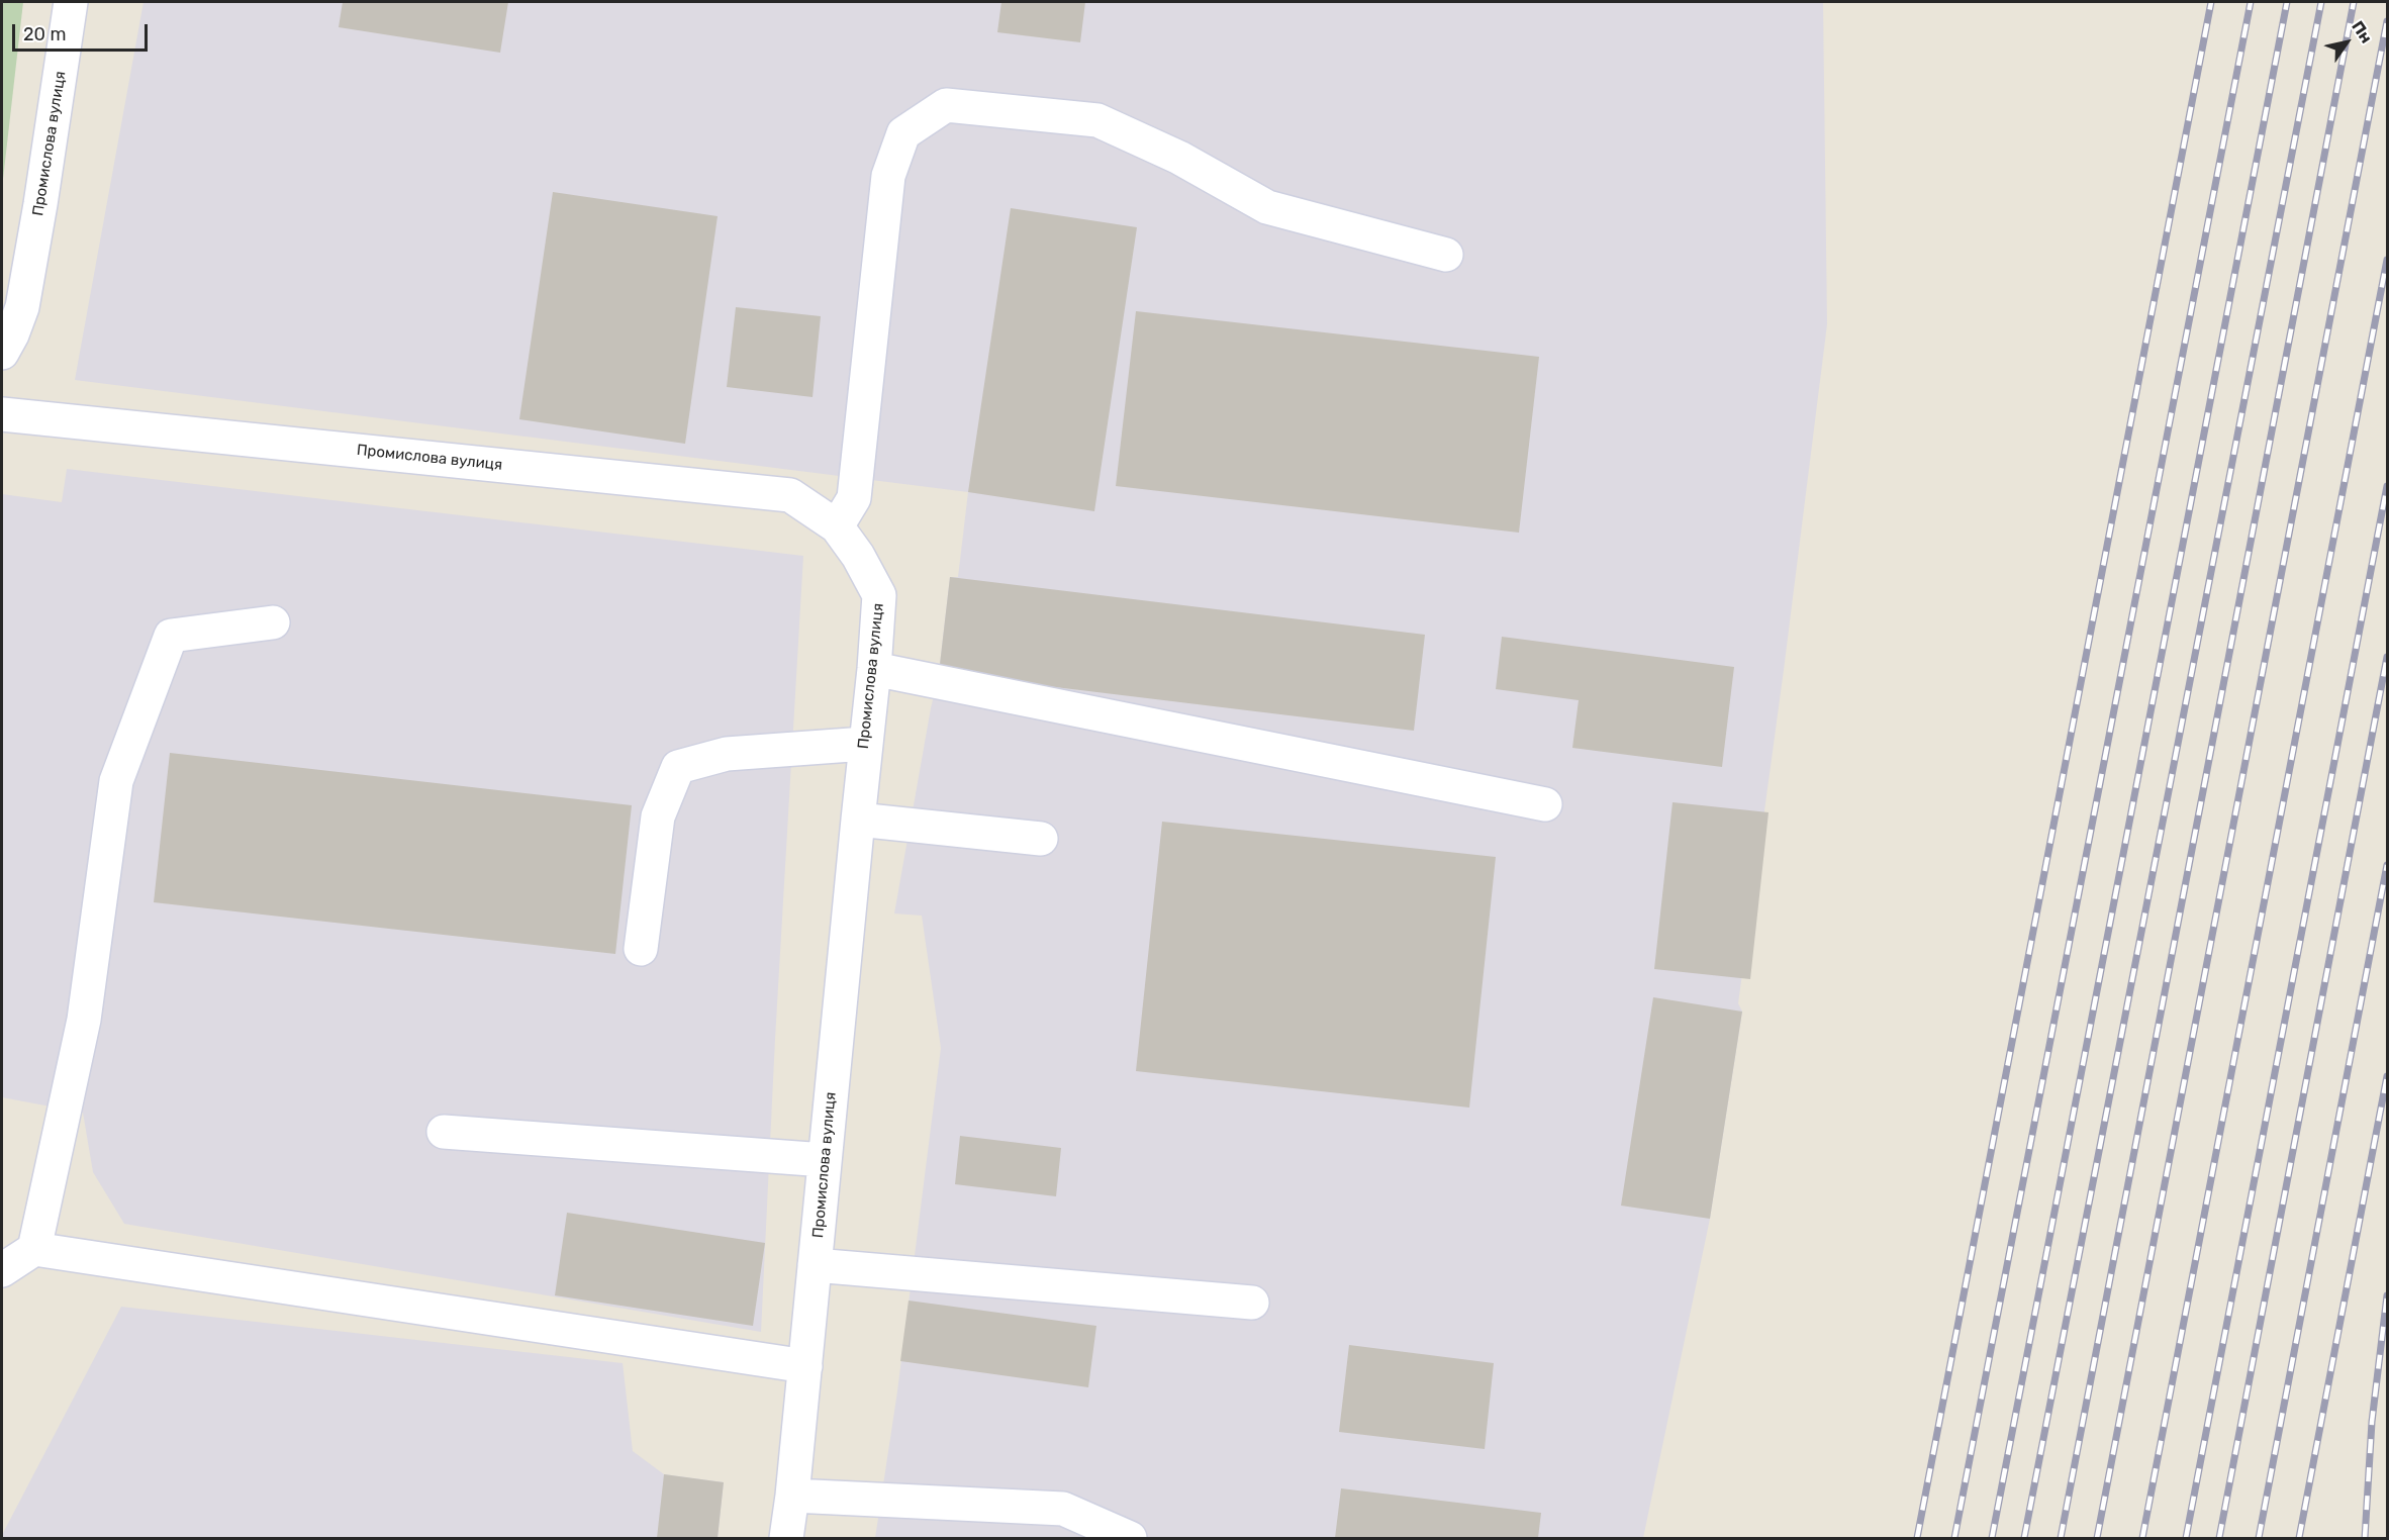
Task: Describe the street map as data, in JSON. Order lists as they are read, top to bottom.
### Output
{
  "streets": {
    "street": ["Промислова вулиця"]
  },
  "scale_bar": "20 m",
  "north": "top right"
}
